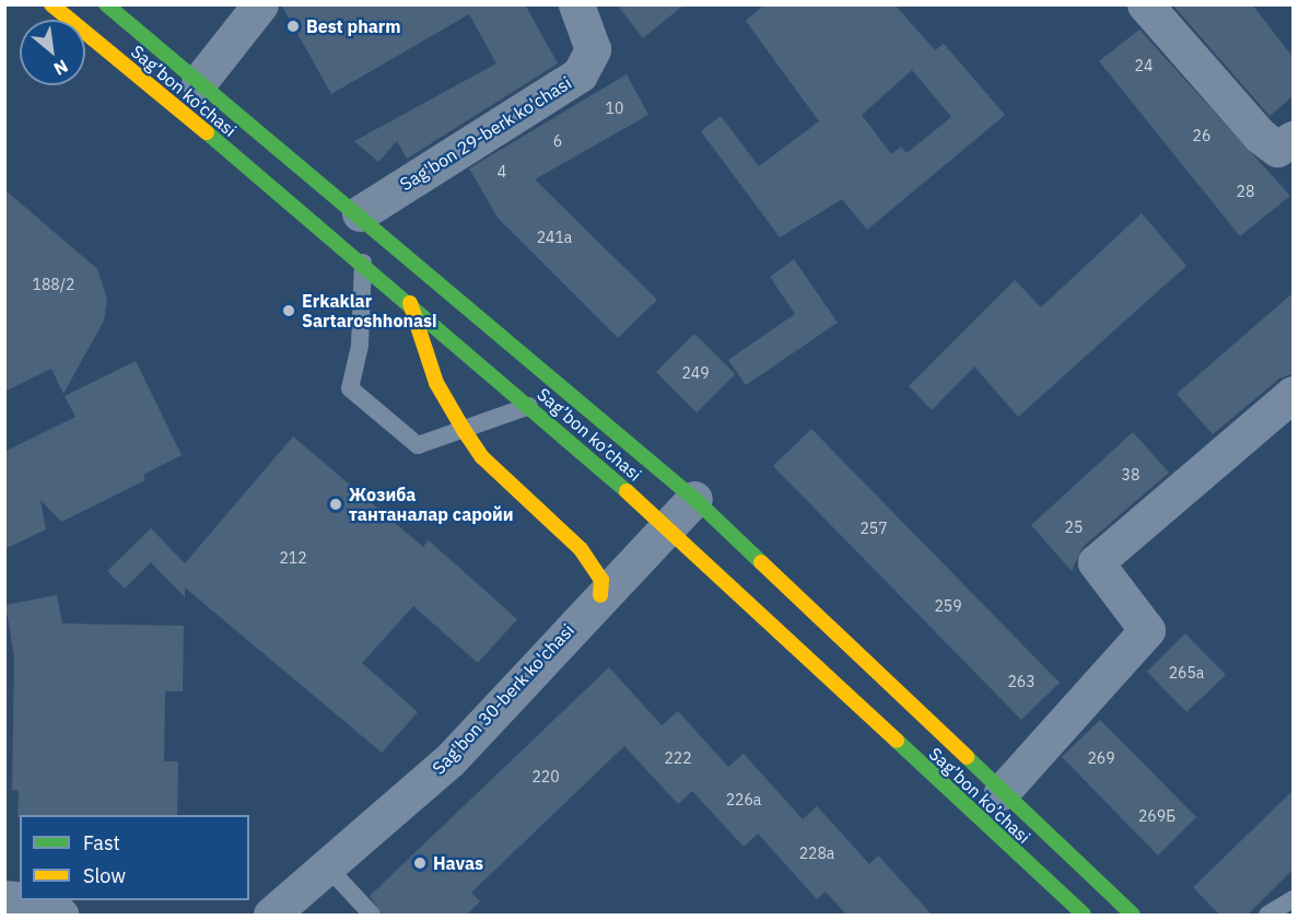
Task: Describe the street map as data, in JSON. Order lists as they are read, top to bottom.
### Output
{
  "streets": {
    "main road": ["Sag’bon ko’chasi"],
    "street": ["Sag'bon 29-berk ko'chasi", "Sag'bon 30-berk ko'chasi"]
  },
  "crossings": [
    ["Sag’bon ko’chasi", "Sag'bon 29-berk ko'chasi"],
    ["Sag’bon ko’chasi", "Sag'bon 30-berk ko'chasi"]
  ],
  "places": [
    "Best pharm",
    "Erkaklar Sartaroshhonasi",
    "Жозиба тантаналар саройи",
    "Havas"
  ],
  "house_numbers": [
    "24",
    "10",
    "26",
    "6",
    "4",
    "28",
    "241а",
    "188/2",
    "249",
    "38",
    "25",
    "257",
    "212",
    "259",
    "265a",
    "263",
    "222",
    "269",
    "220",
    "226a",
    "269Б",
    "228a"
  ],
  "legend": ["Fast", "Slow"],
  "north": "bottom right"
}
